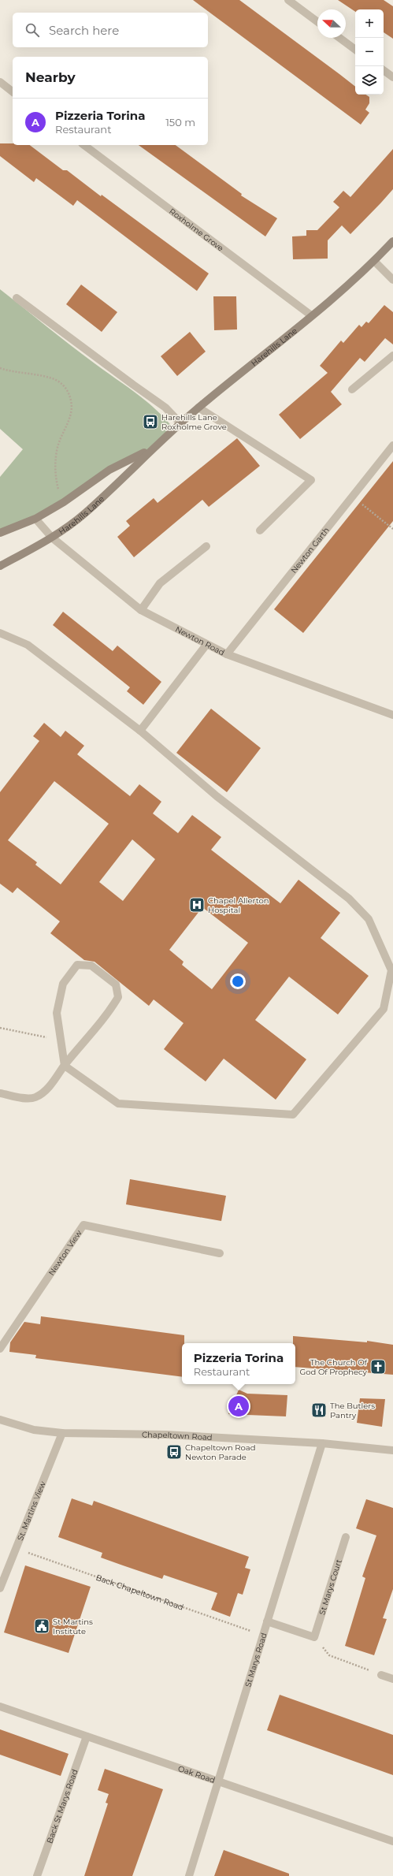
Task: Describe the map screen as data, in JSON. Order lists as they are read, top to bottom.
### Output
{
  "streets": {
    "main road": ["Harehills Lane"],
    "street": [
      "Roxholme Grove",
      "Newton Garth",
      "Newton Road",
      "Newton View",
      "Chapeltown Road",
      "St. Martins View",
      "St Marys Court",
      "St Marys Road",
      "Oak Road",
      "Back St Marys Road"
    ],
    "path": ["Back Chapeltown Road"]
  },
  "crossings": [
    ["Roxholme Grove", "Harehills Lane"],
    ["Harehills Lane", "Newton Road"],
    ["Newton Garth", "Newton Road"],
    ["Chapeltown Road", "St. Martins View"],
    ["Chapeltown Road", "St Marys Road"],
    ["St. Martins View", "Back Chapeltown Road"],
    ["Back Chapeltown Road", "St Marys Road"],
    ["St Marys Road", "Oak Road"],
    ["Oak Road", "Back St Marys Road"]
  ],
  "places": {
    "bus stop": ["Harehills Lane Roxholme Grove", "Chapeltown Road Newton Parade"],
    "hospital": ["Chapel Allerton Hospital"],
    "church": ["The Church Of God Of Prophecy"],
    "restaurant": ["The Butlers Pantry"],
    "public building": ["St Martins Institute"]
  },
  "north": "left",
  "page": {
    "map_buttons": ["+", "−"],
    "search": "Search here",
    "heading": "Nearby",
    "list": [
      {
        "mark": "A",
        "name": "Pizzeria Torina",
        "note": "Restaurant",
        "value": "150 m"
      }
    ],
    "popup": ["Pizzeria Torina", "Restaurant"],
    "pins": "A"
  }
}
